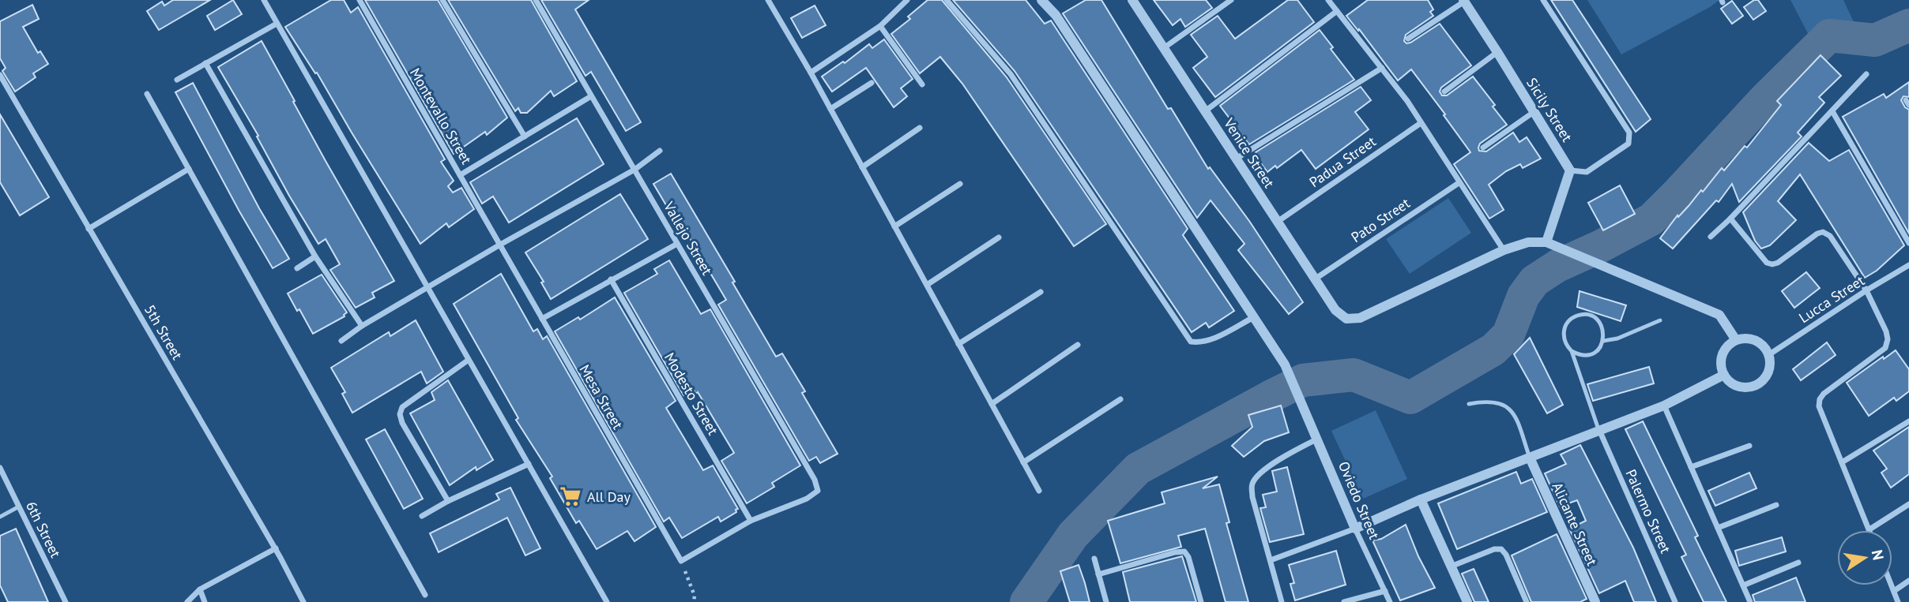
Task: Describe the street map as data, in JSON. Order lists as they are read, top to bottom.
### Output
{
  "streets": {
    "street": [
      "Sicily Street",
      "Montevallo Street",
      "Venice Street",
      "Padua Street",
      "Pato Street",
      "Vallejo Street",
      "Lucca Street",
      "5th Street",
      "Modesto Street",
      "Mesa Street",
      "Oviedo Street",
      "Palermo Street",
      "Alicante Street",
      "6th Street"
    ]
  },
  "crossings": [
    ["Montevallo Street", "Mesa Street"],
    ["Venice Street", "Padua Street"],
    ["Venice Street", "Pato Street"],
    ["Vallejo Street", "Modesto Street"]
  ],
  "places": {
    "supermarket": ["All Day"]
  },
  "north": "right"
}
